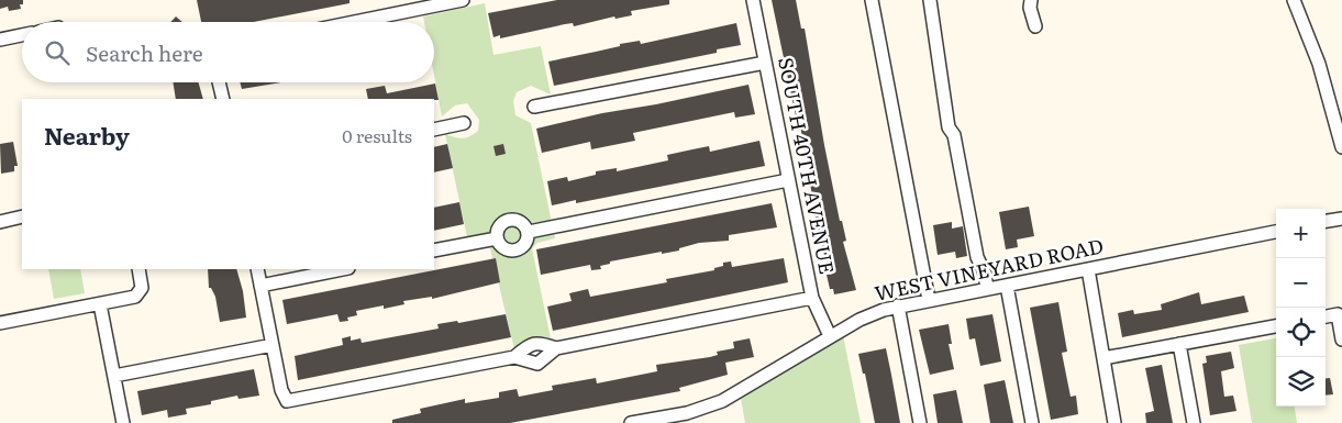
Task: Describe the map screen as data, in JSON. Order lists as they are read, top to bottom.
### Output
{
  "streets": {
    "street": ["SOUTH 40TH AVENUE", "WEST VINEYARD ROAD"]
  },
  "crossings": [
    ["SOUTH 40TH AVENUE", "WEST VINEYARD ROAD"]
  ],
  "page": {
    "search": "Search here",
    "heading": ["Nearby", "0 results"],
    "map_buttons": ["+", "−"]
  }
}
